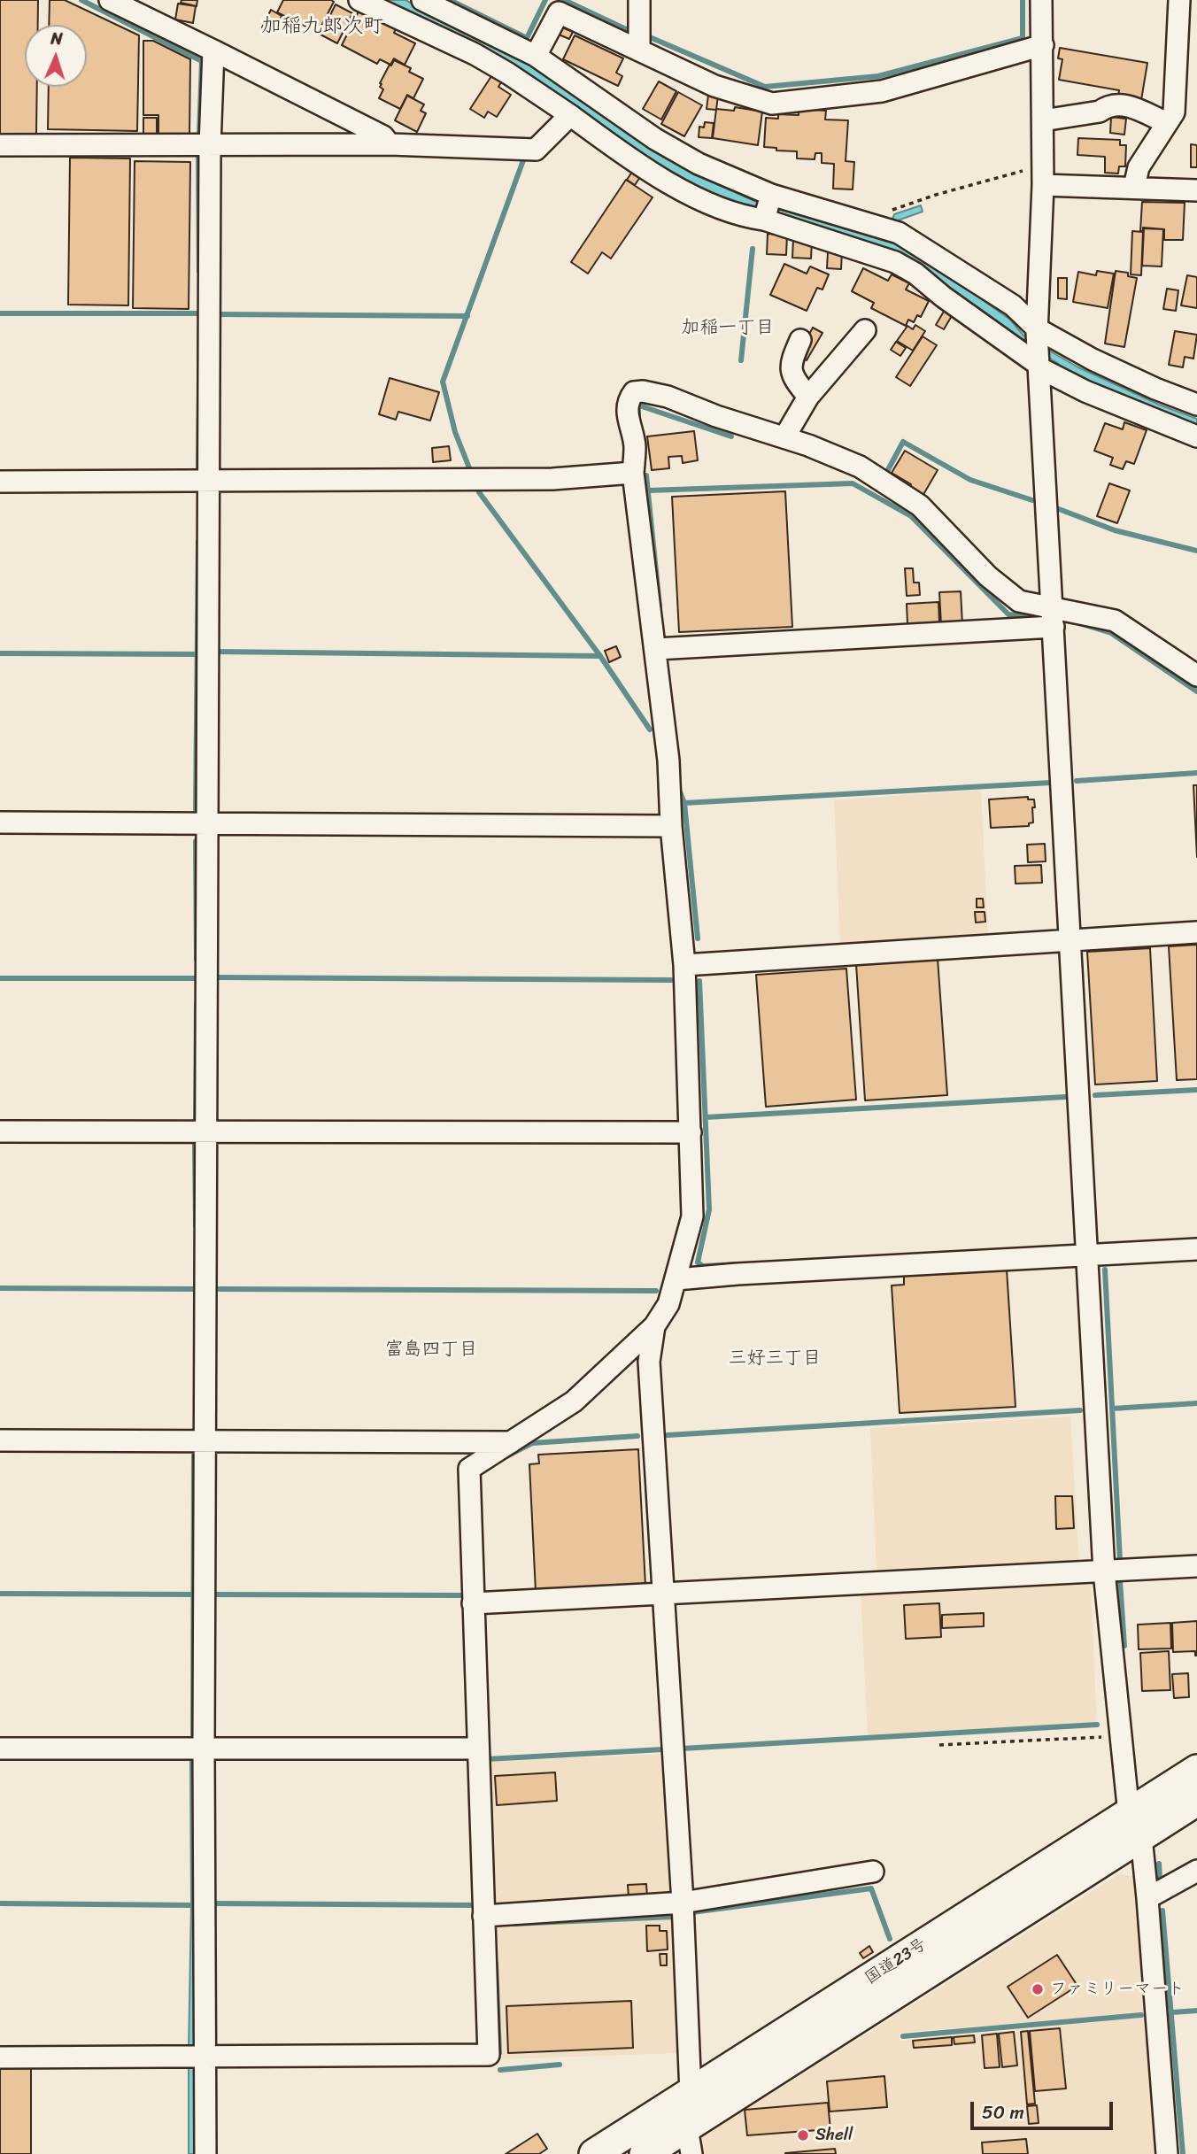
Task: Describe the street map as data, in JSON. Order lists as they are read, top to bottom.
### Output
{
  "streets": {
    "highway": ["国道23号"]
  },
  "districts": [
    "加稲九郎次町",
    "加稲一丁目",
    "富島四丁目",
    "三好三丁目"
  ],
  "places": ["ファミリーマート", "Shell"],
  "scale_bar": "50 m",
  "north": "top"
}
